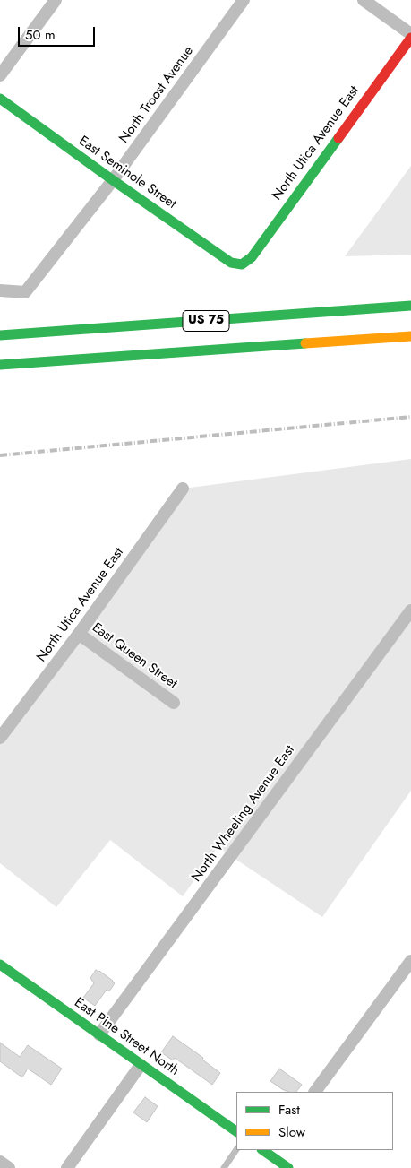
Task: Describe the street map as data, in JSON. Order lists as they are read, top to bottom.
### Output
{
  "streets": {
    "main road": [
      "North Utica Avenue East",
      "East Seminole Street",
      "US 75",
      "East Pine Street North"
    ],
    "street": ["North Troost Avenue", "East Queen Street", "North Wheeling Avenue East"]
  },
  "crossings": [
    ["North Troost Avenue", "East Seminole Street"],
    ["North Utica Avenue East", "East Seminole Street"],
    ["North Utica Avenue East", "East Queen Street"],
    ["North Wheeling Avenue East", "East Pine Street North"]
  ],
  "legend": ["Fast", "Slow"],
  "scale_bar": "50 m"
}
